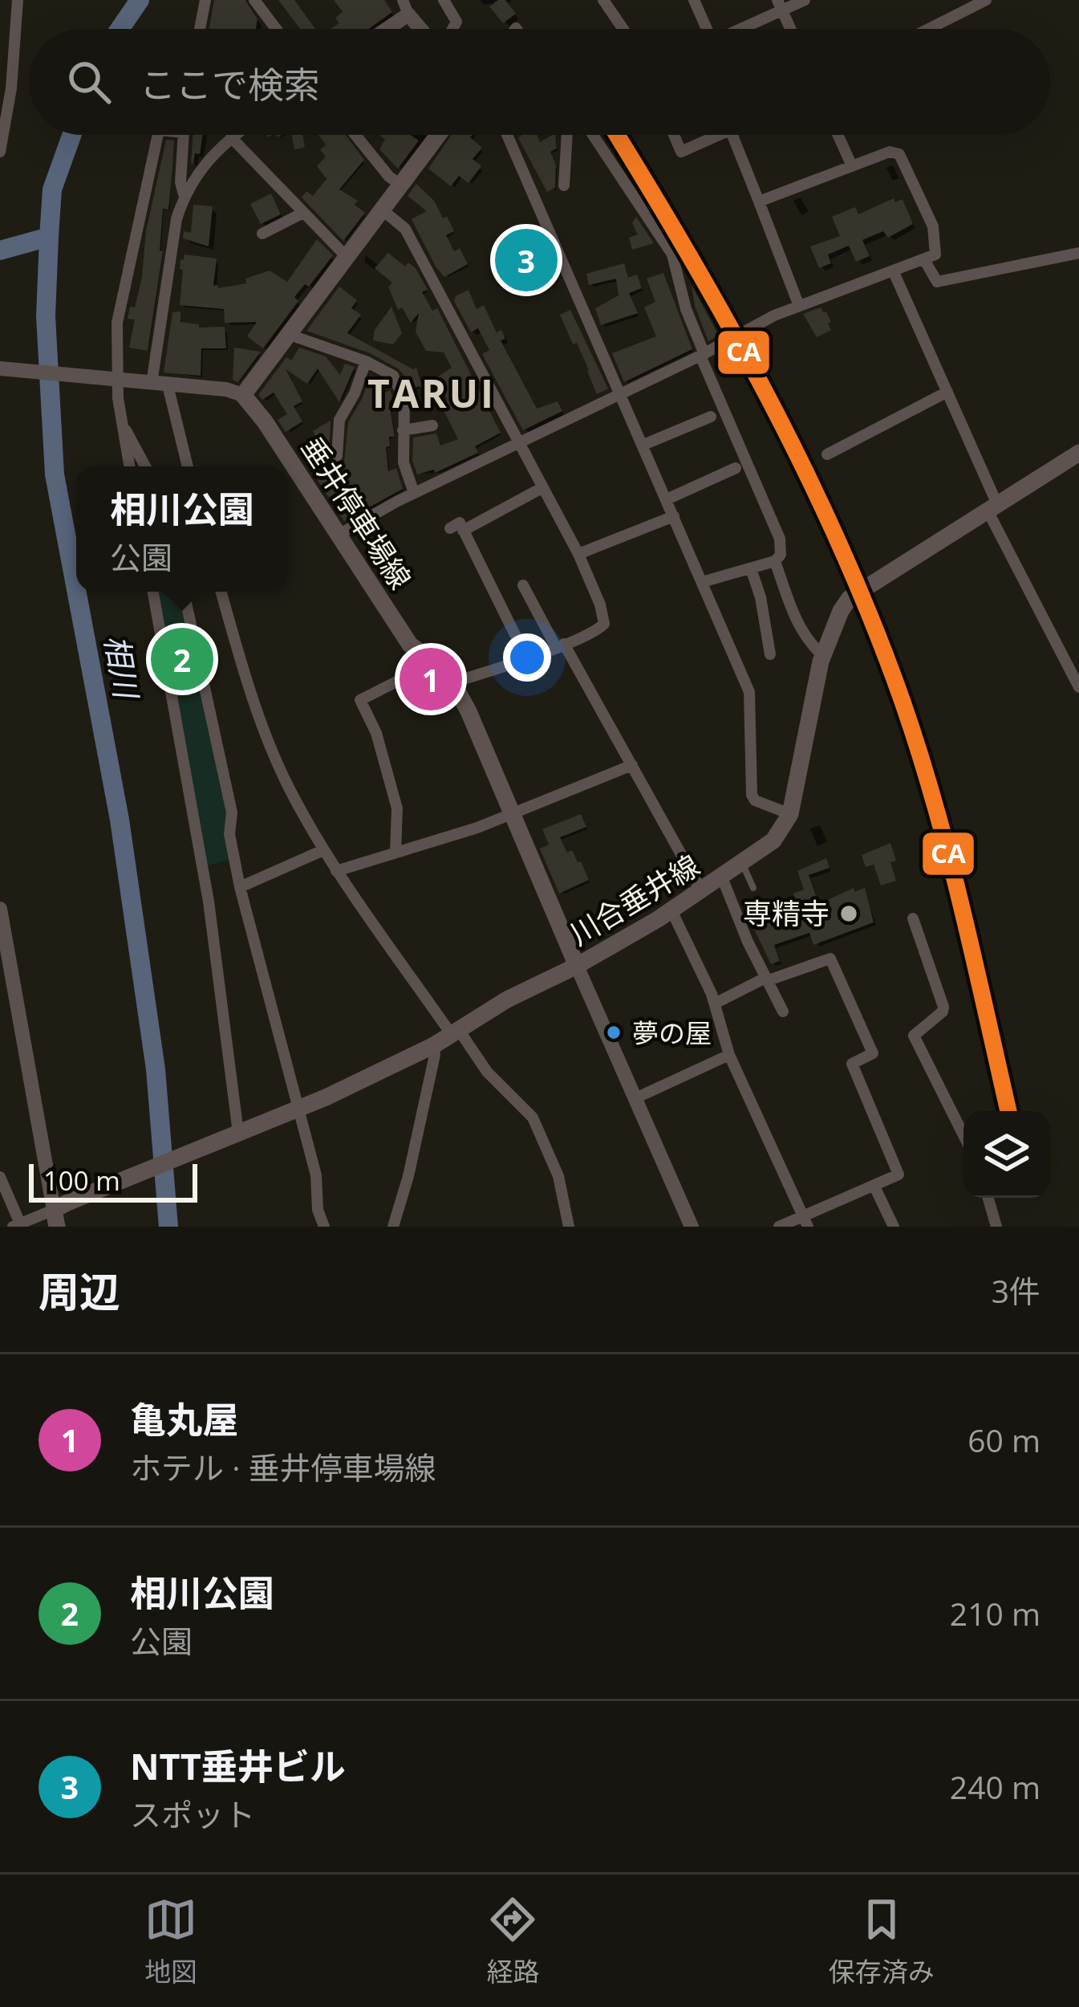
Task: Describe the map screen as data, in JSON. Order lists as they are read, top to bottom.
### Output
{
  "streets": {
    "main road": ["垂井停車場線", "川合垂井線"]
  },
  "crossings": [
    ["垂井停車場線", "川合垂井線"]
  ],
  "districts": ["TARUI"],
  "water": ["相川"],
  "places": ["専精寺", "夢の屋"],
  "lines": ["transit line CA"],
  "scale_bar": "100 m",
  "page": {
    "search": "ここで検索",
    "pins": ["3", "2", "1"],
    "popup": ["相川公園", "公園"],
    "scale": "100 m",
    "heading": ["周辺", "3件"],
    "list": [
      {
        "mark": "1",
        "name": "亀丸屋",
        "note": "ホテル · 垂井停車場線",
        "value": "60 m"
      },
      {
        "mark": "2",
        "name": "相川公園",
        "note": "公園",
        "value": "210 m"
      },
      {
        "mark": "3",
        "name": "NTT垂井ビル",
        "note": "スポット",
        "value": "240 m"
      }
    ],
    "nav": ["地図", "経路", "保存済み"]
  }
}
